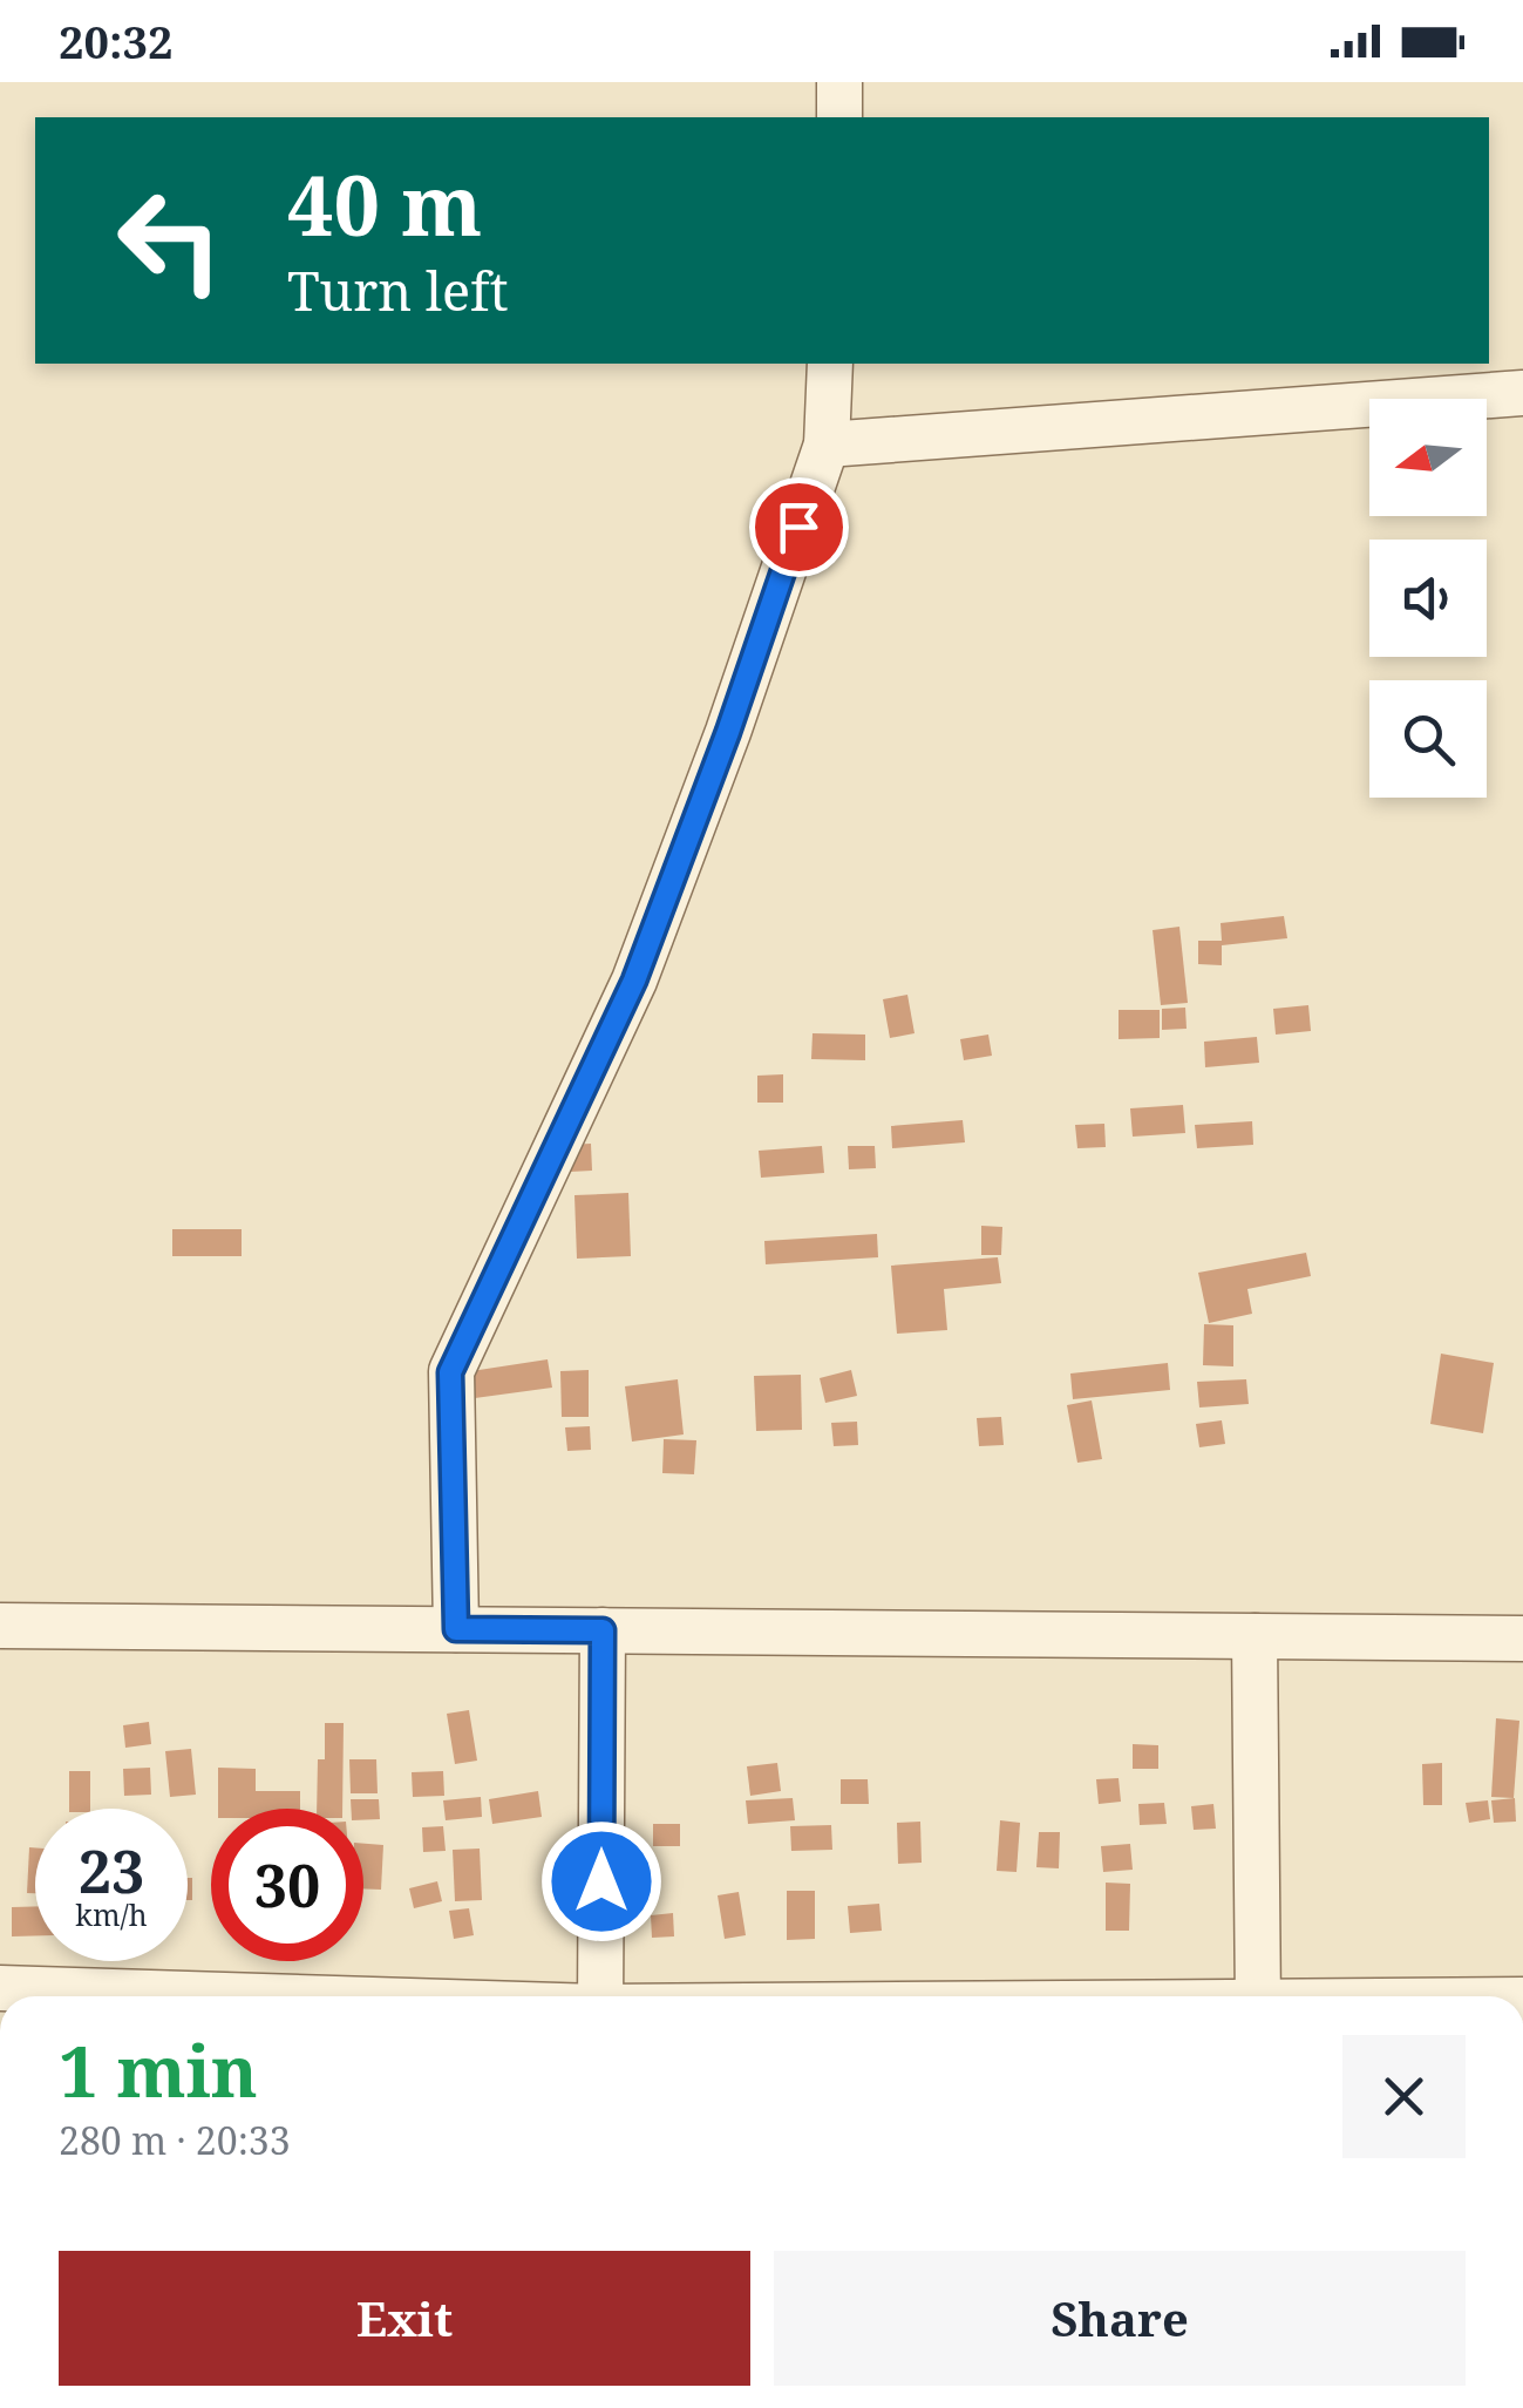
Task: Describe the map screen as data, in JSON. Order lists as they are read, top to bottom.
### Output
{
  "north": "left",
  "page": {
    "status": "20:32",
    "turn": ["40 m", "Turn left"],
    "speed": "23 km/h",
    "limit": "30",
    "heading": ["1 min", "280 m · 20:33"],
    "buttons": ["Exit", "Share"]
  }
}
